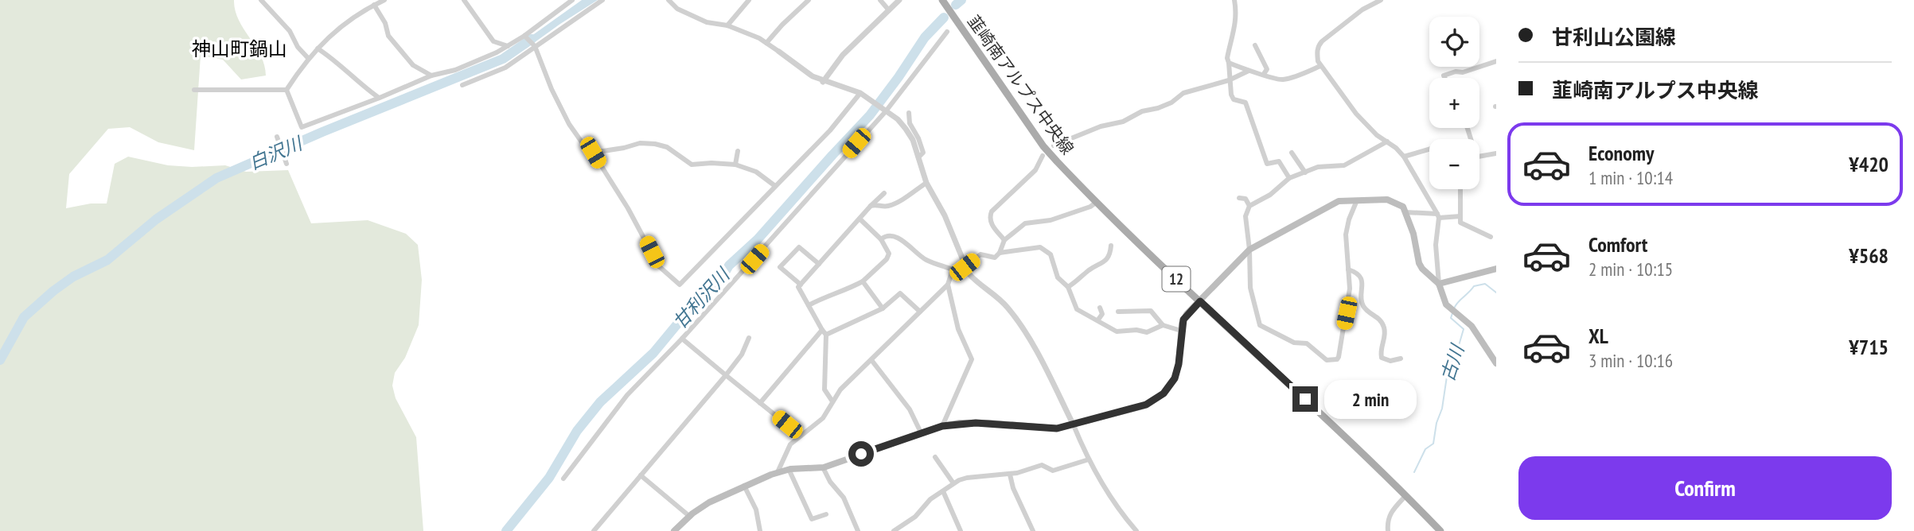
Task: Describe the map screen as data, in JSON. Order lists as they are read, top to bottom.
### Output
{
  "streets": {
    "main road": ["韮崎南アルプス中央線", "12"]
  },
  "districts": ["神山町鍋山"],
  "water": ["白沢川", "甘利沢川", "古川"],
  "page": {
    "banner": ["甘利山公園線", "韮崎南アルプス中央線"],
    "map_buttons": ["+", "−"],
    "list": [
      {
        "name": "Economy",
        "note": "1 min · 10:14",
        "value": "¥420"
      },
      {
        "name": "Comfort",
        "note": "2 min · 10:15",
        "value": "¥568"
      },
      {
        "name": "XL",
        "note": "3 min · 10:16",
        "value": "¥715"
      }
    ],
    "bubble": "2 min",
    "buttons": "Confirm"
  }
}
